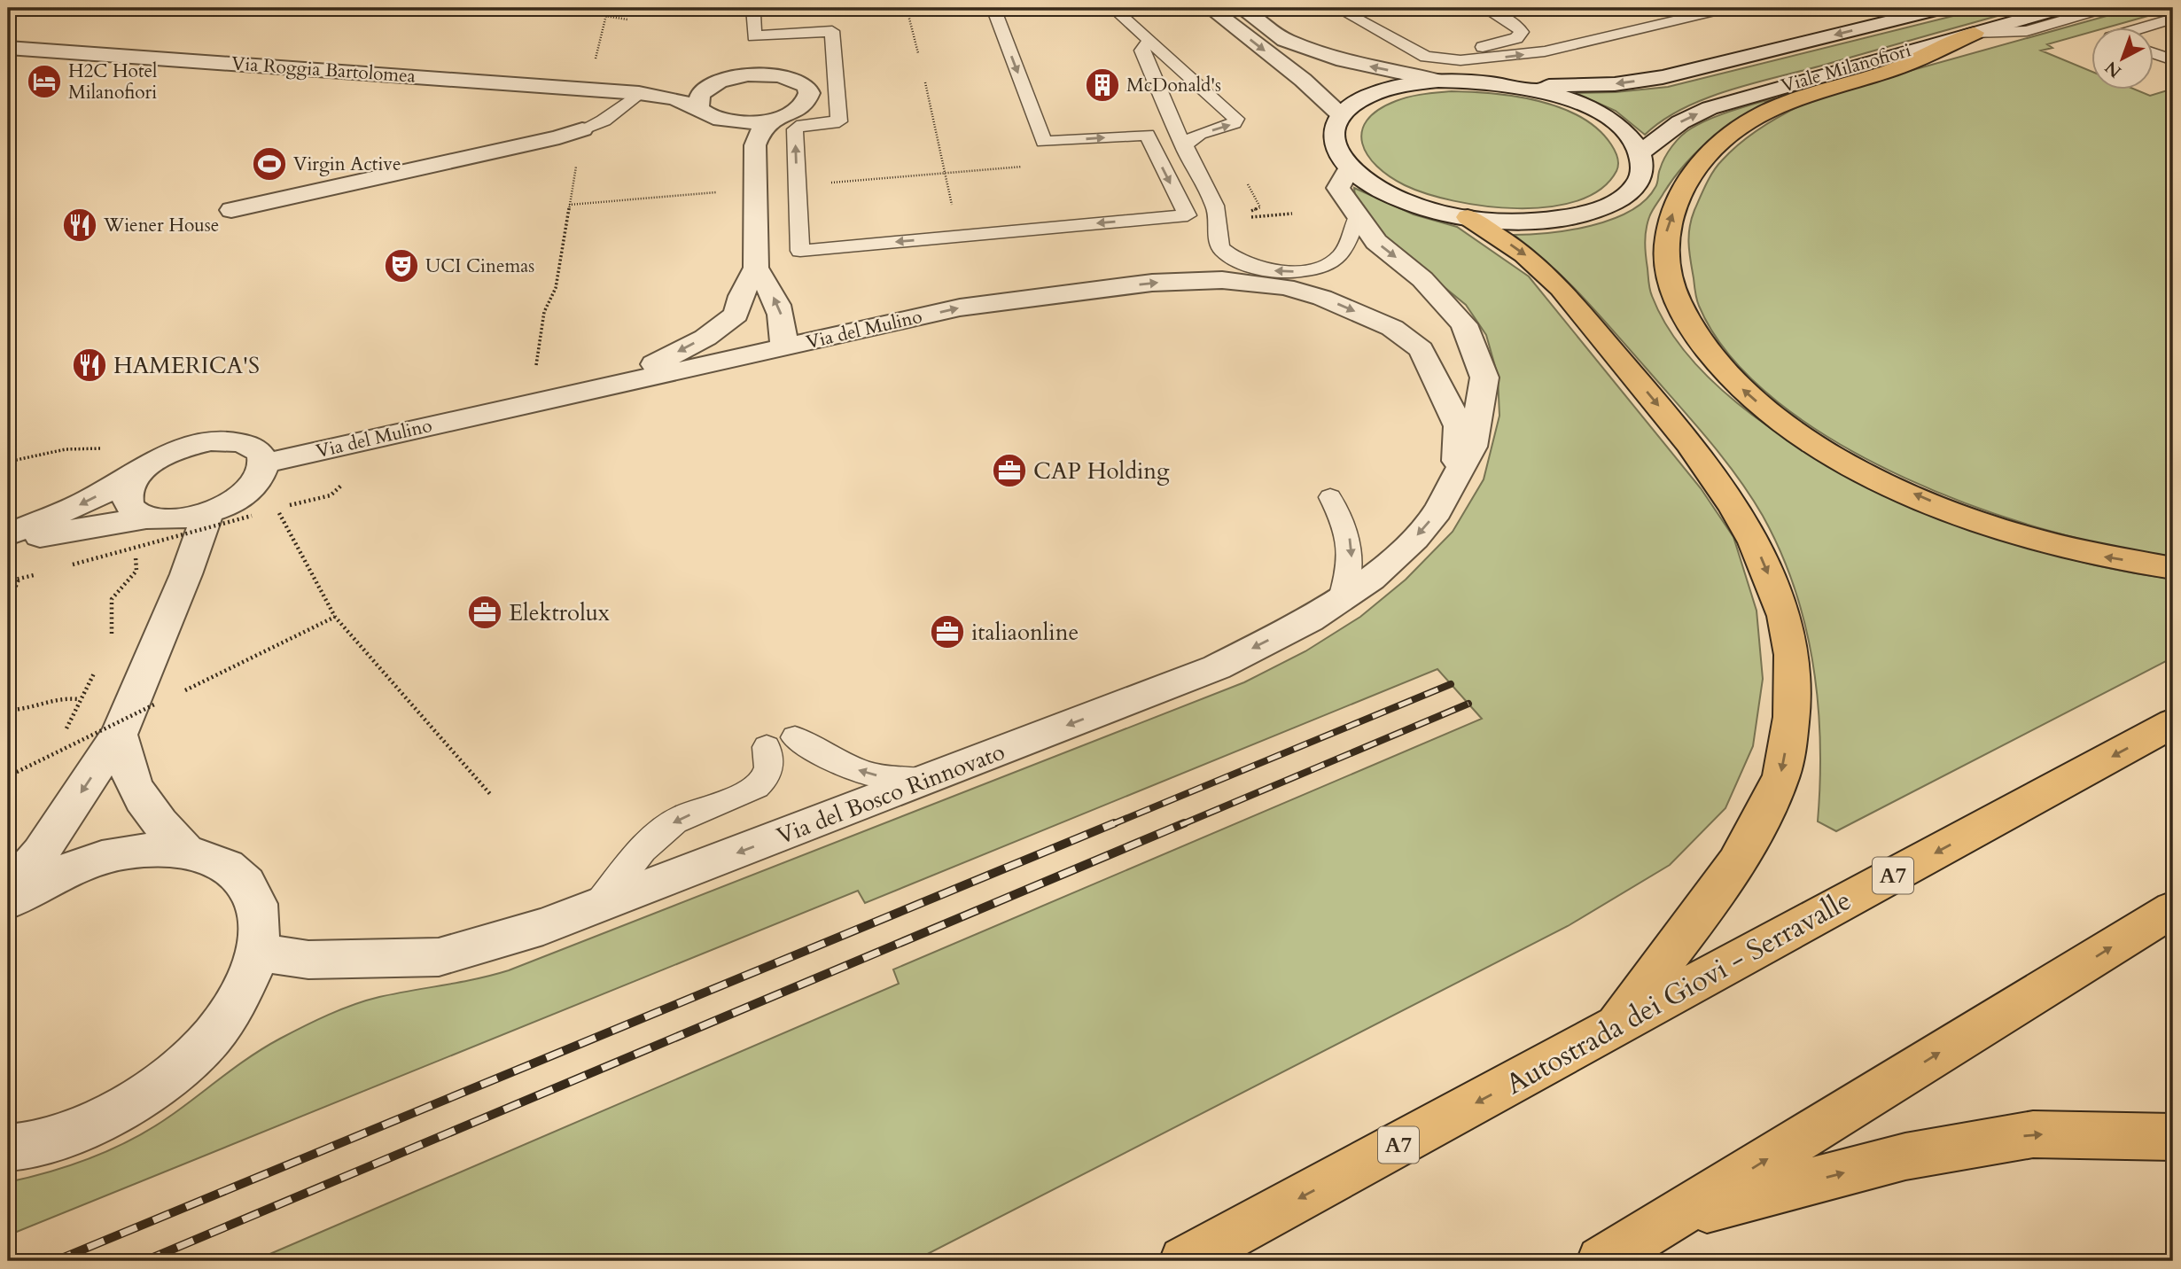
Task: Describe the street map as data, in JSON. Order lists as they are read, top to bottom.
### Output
{
  "streets": {
    "highway": ["A7", "Autostrada dei Giovi - Serravalle"],
    "street": [
      "Viale Milanofiori",
      "Via Roggia Bartolomea",
      "Via del Mulino",
      "Via del Bosco Rinnovato"
    ]
  },
  "crossings": [
    ["Via del Mulino", "Via del Bosco Rinnovato"]
  ],
  "one_way": ["Via del Mulino"],
  "places": {
    "hotel": ["H2C Hotel Milanofiori"],
    "building": ["McDonald's"],
    "sports": ["Virgin Active"],
    "restaurant": ["Wiener House", "HAMERICA'S"],
    "theatre": ["UCI Cinemas"],
    "office": ["CAP Holding", "Elektrolux", "italiaonline"]
  },
  "north": "bottom left"
}
